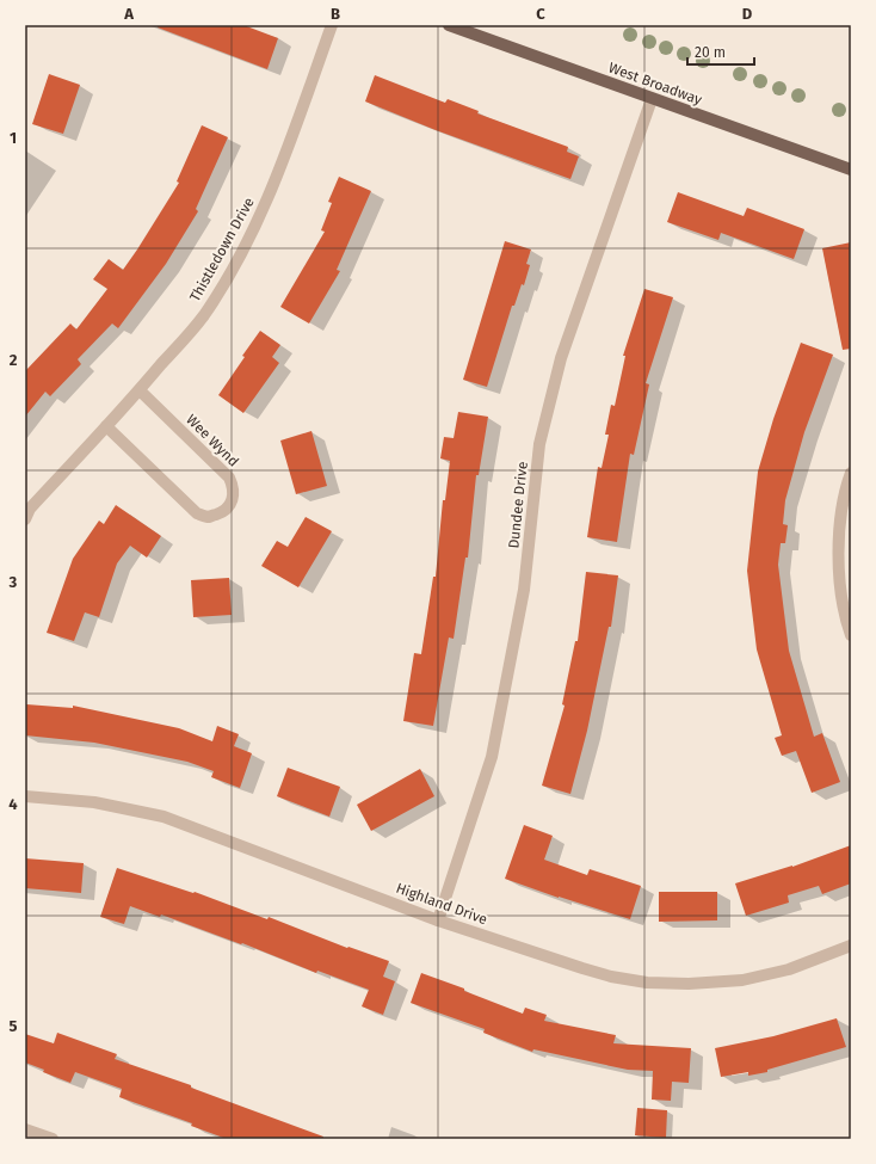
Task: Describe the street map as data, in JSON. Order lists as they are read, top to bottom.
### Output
{
  "streets": {
    "main road": ["West Broadway"],
    "street": [
      "Thistledown Drive",
      "Wee Wynd",
      "Dundee Drive",
      "Highland Drive"
    ]
  },
  "crossings": [
    ["West Broadway", "Dundee Drive"],
    ["Thistledown Drive", "Wee Wynd"],
    ["Dundee Drive", "Highland Drive"]
  ],
  "scale_bar": "20 m",
  "grid": {
    "columns": [
      "A",
      "B",
      "C",
      "D"
    ],
    "rows": [
      "1",
      "2",
      "3",
      "4",
      "5"
    ]
  }
}
